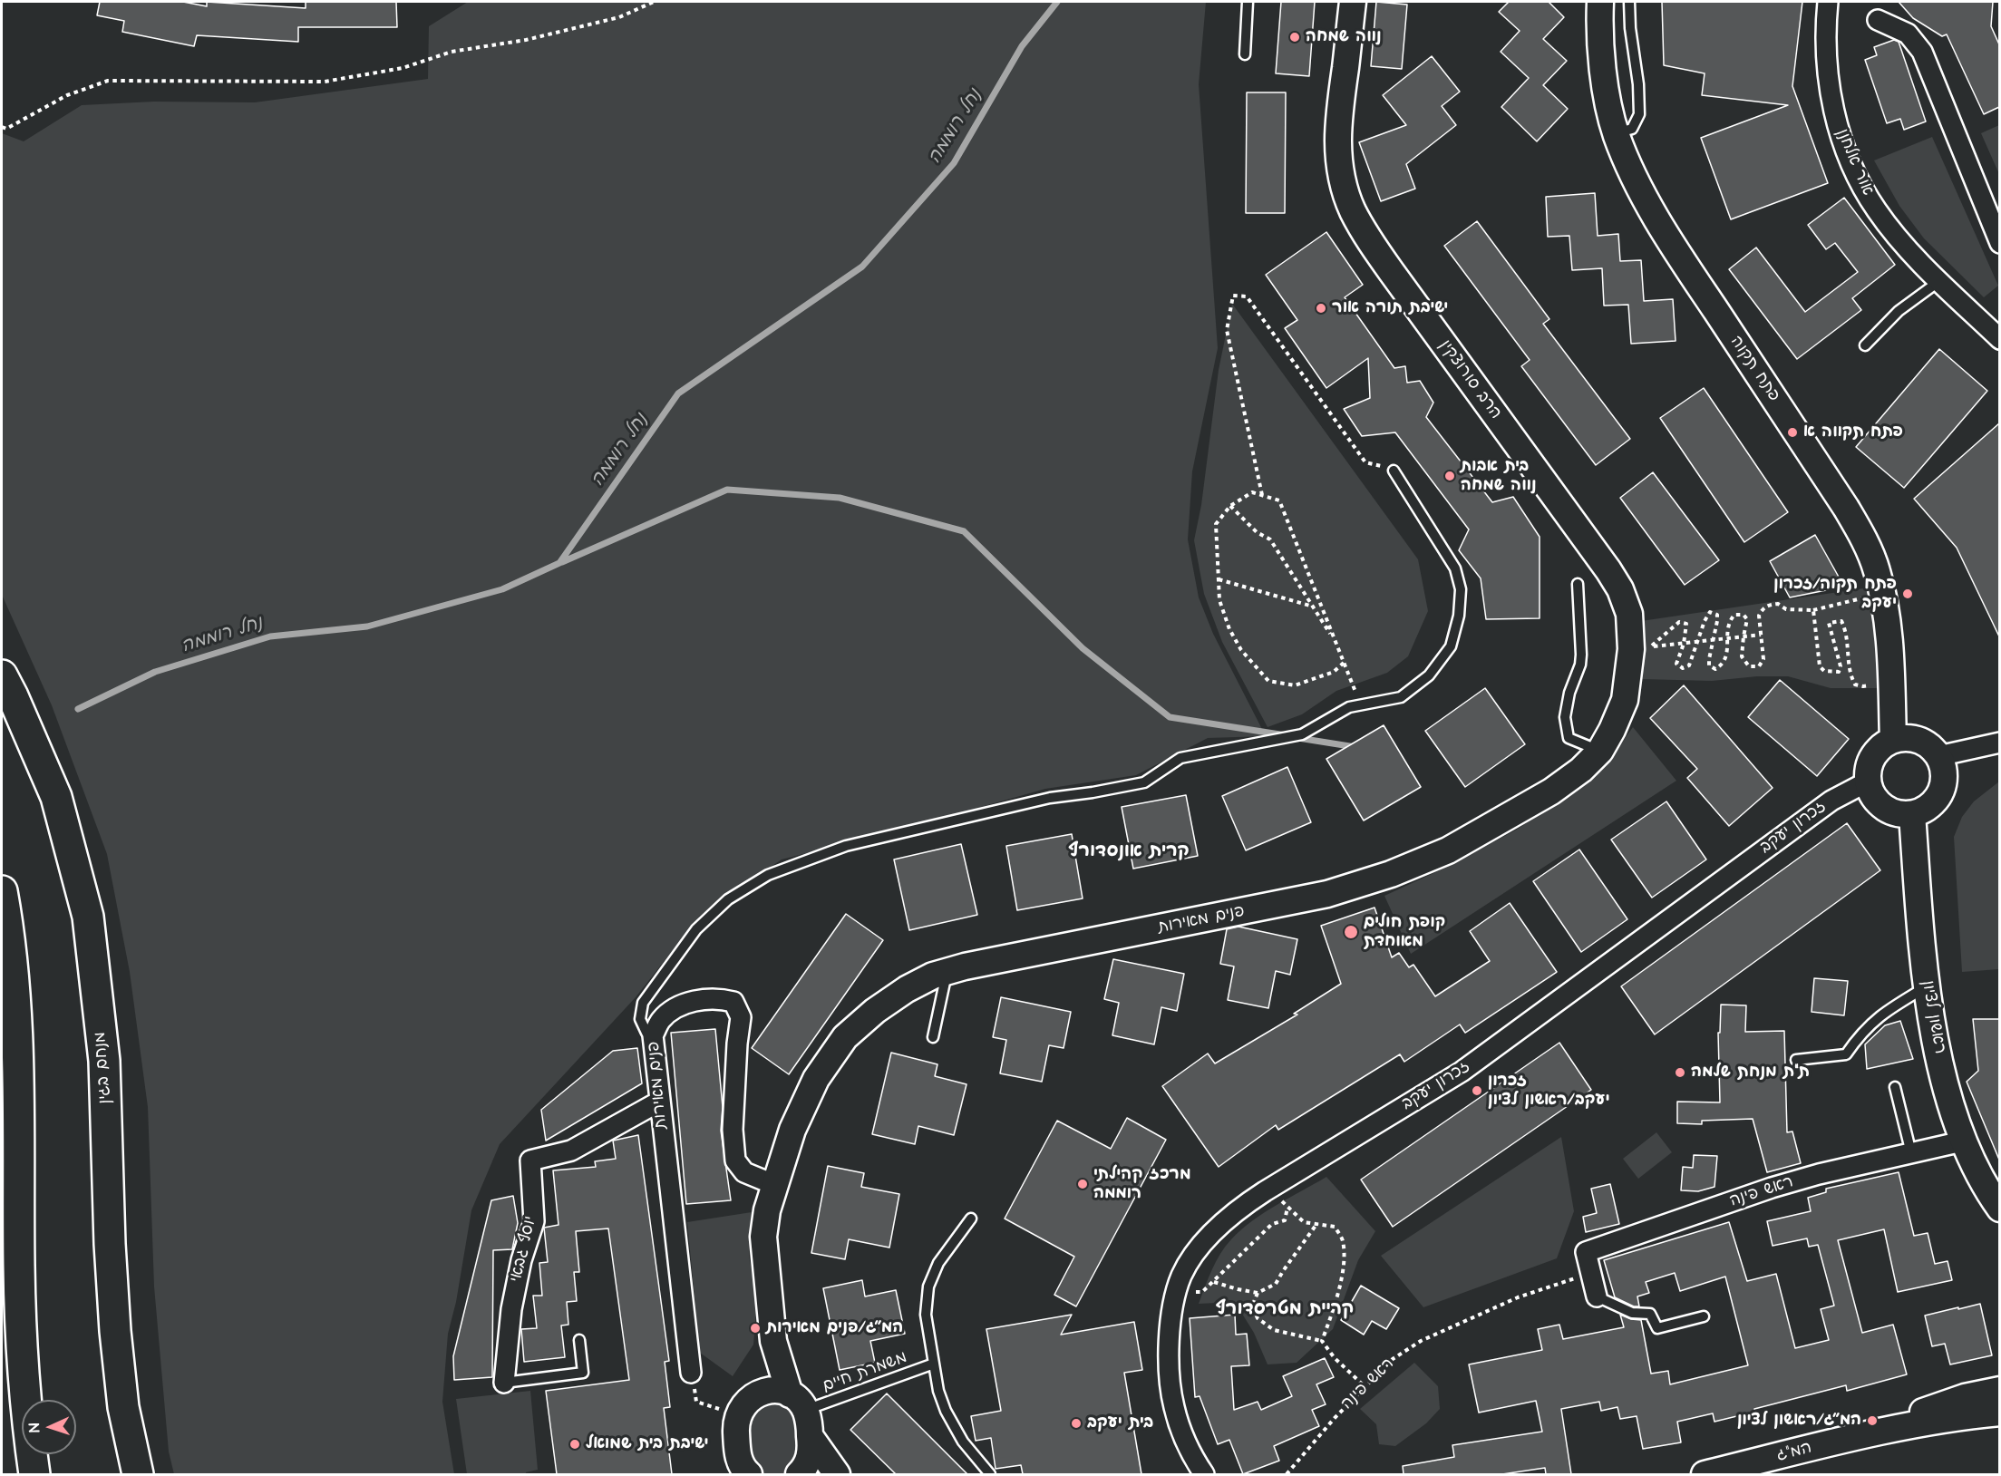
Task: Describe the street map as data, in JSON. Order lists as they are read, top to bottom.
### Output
{
  "streets": {
    "highway": ["מנחם בגין"],
    "street": [
      "אור אלחנן",
      "פתח תקוה",
      "הרב סורוצקין",
      "זכרון יעקב",
      "פנים מאירות",
      "ראשון לציון",
      "ראש פינה",
      "יוסף גבאי",
      "המ\"ג"
    ],
    "lane": ["משמרת חיים"]
  },
  "crossings": [
    ["פתח תקוה", "זכרון יעקב"],
    ["פתח תקוה", "ראשון לציון"],
    ["הרב סורוצקין", "פנים מאירות"],
    ["זכרון יעקב", "ראשון לציון"],
    ["פנים מאירות", "יוסף גבאי"],
    ["פנים מאירות", "משמרת חיים"],
    ["ראשון לציון", "ראש פינה"]
  ],
  "districts": ["קרית אונסדורף", "קריית מטרסדורף"],
  "water": ["נחל רוממה"],
  "places": [
    "נווה שמחה",
    "ישיבת תורה אור",
    "פתח תקווה א",
    "בית אבות נווה שמחה",
    "פתח תקוה/זכרון יעקב",
    "קופת חולים מאוחדת",
    "ת\"ת מנחת שלמה",
    "זכרון יעקב/ראשון לציון",
    "מרכז קהילתי רוממה",
    "המ״ג/פנים מאירות",
    "המ״ג/ראשון לציון",
    "בית יעקב",
    "ישיבת בית שמואל"
  ],
  "north": "left"
}
